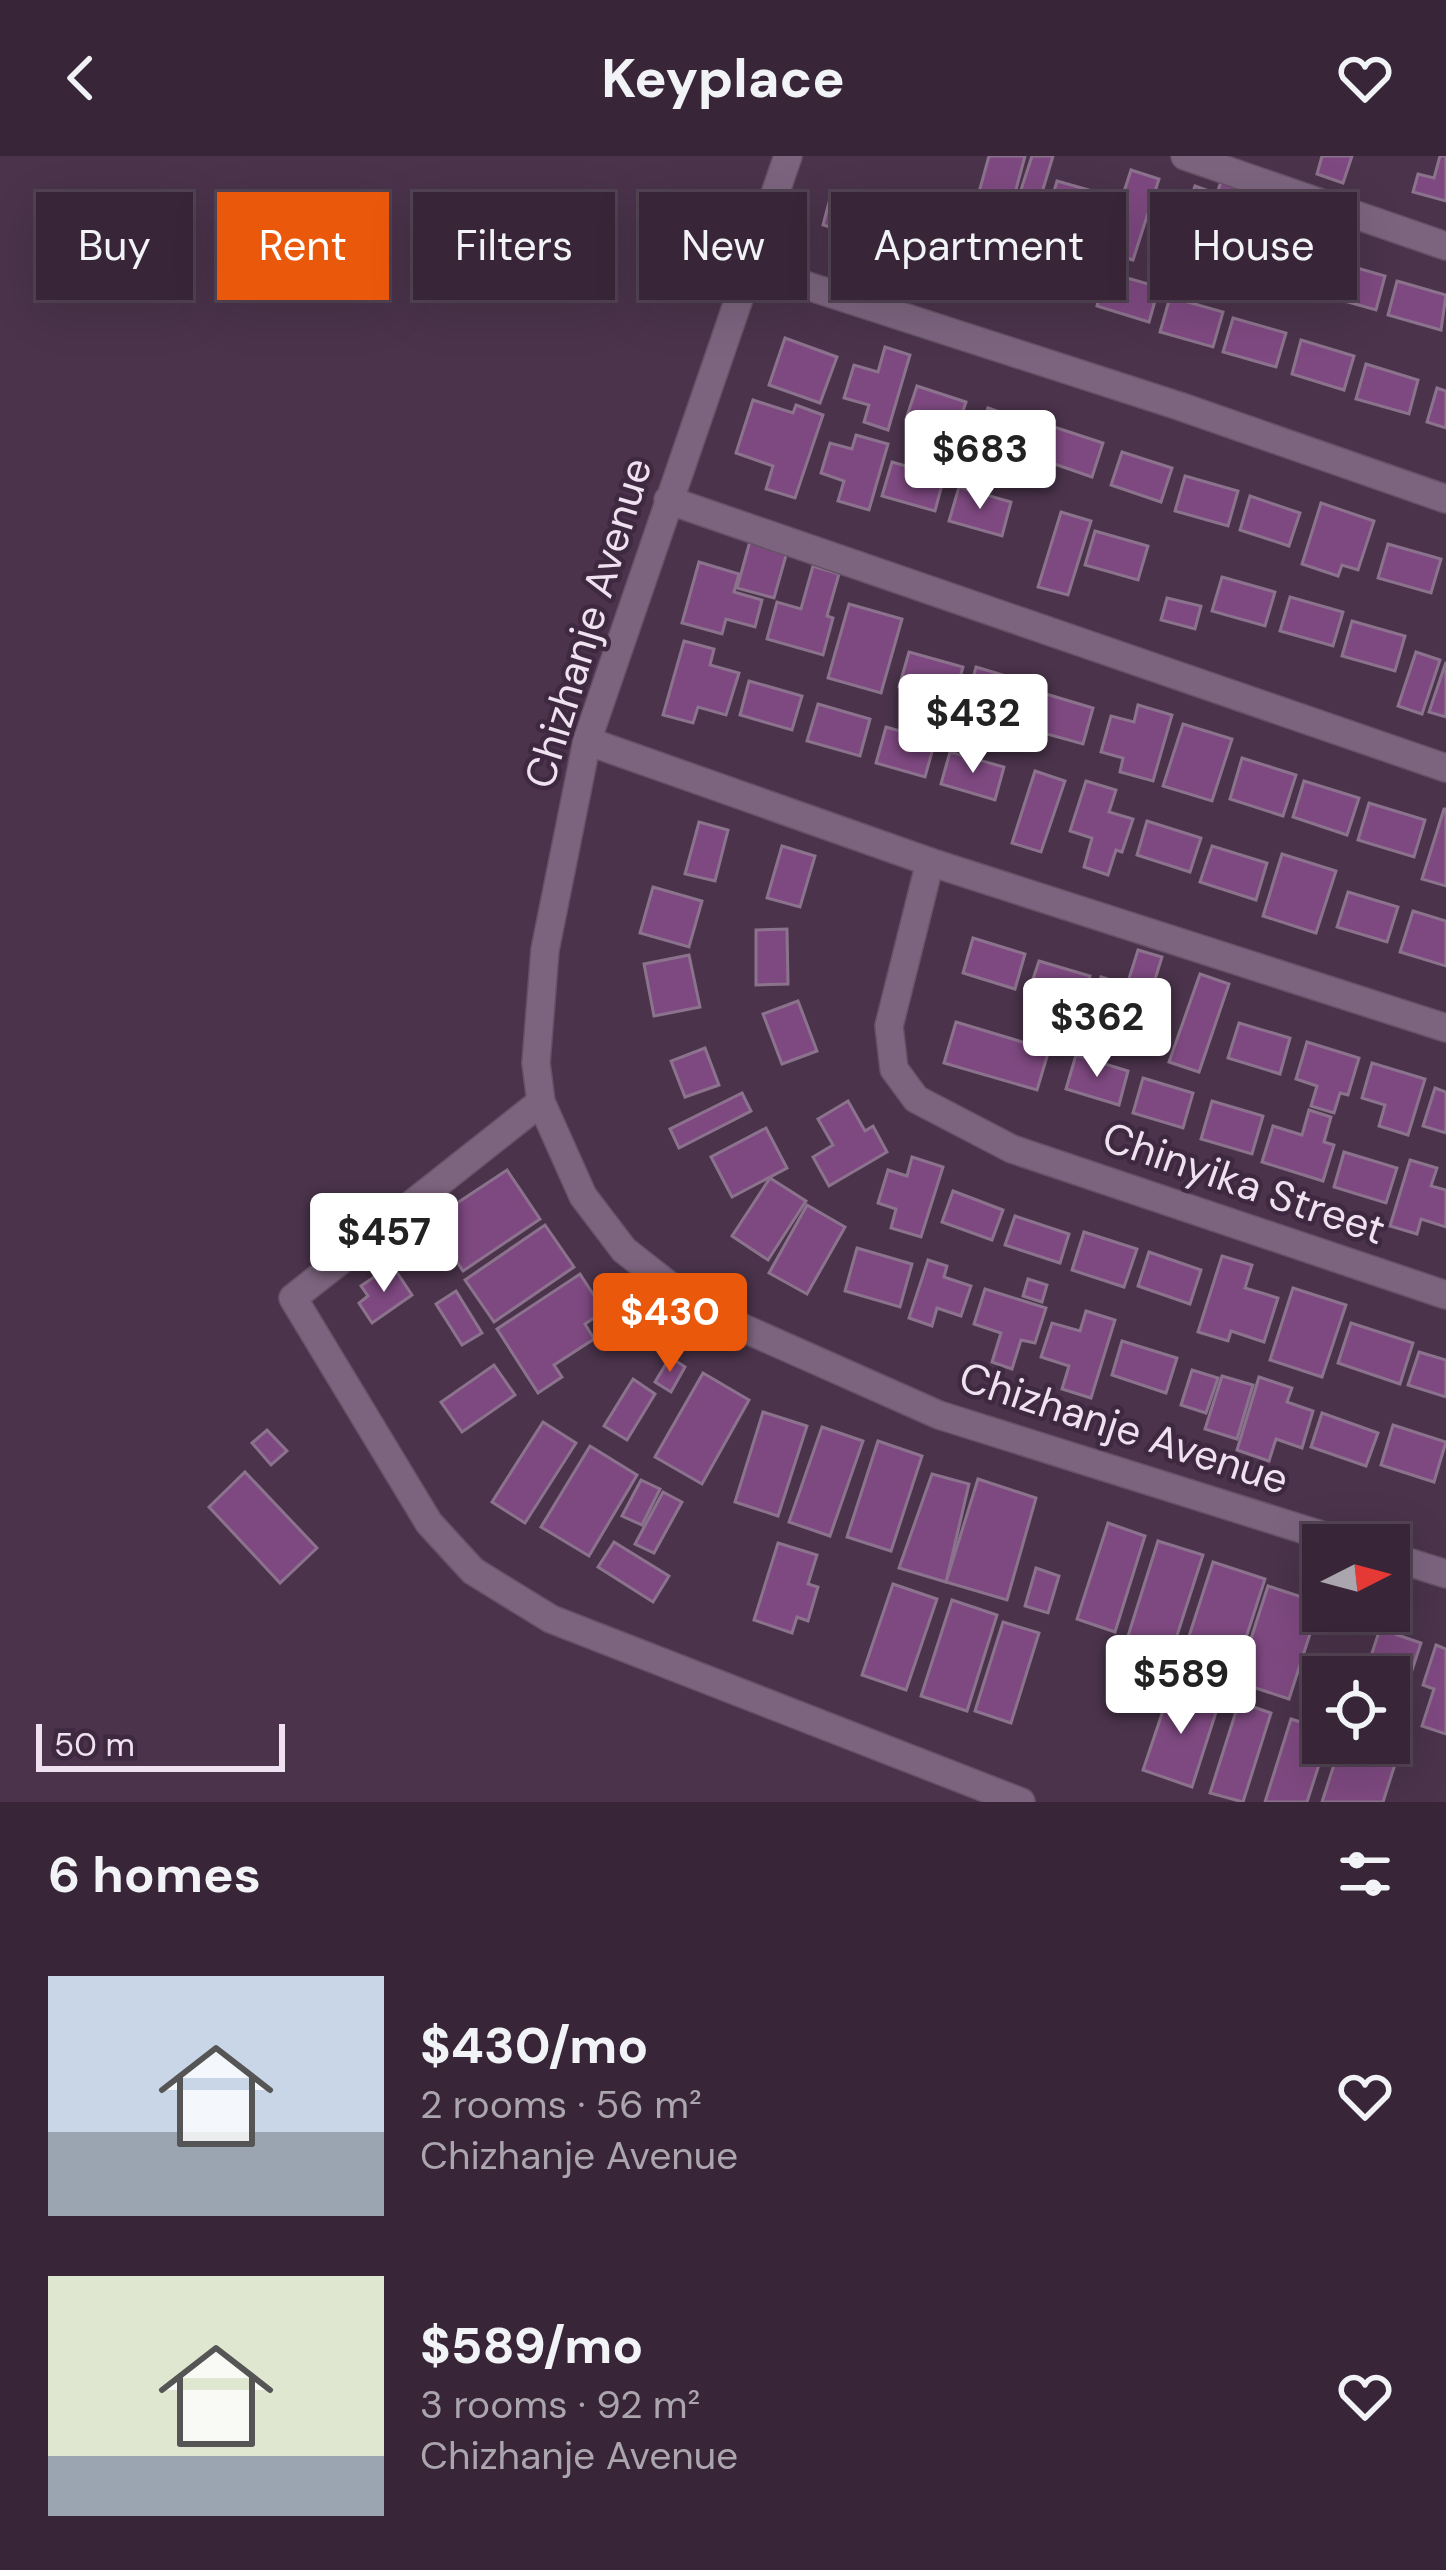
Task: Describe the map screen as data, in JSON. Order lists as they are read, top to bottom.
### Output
{
  "streets": {
    "street": ["Chizhanje Avenue", "Chinyika Street"]
  },
  "scale_bar": "50 m",
  "north": "right",
  "page": {
    "header": "Keyplace",
    "chip": [
      "Buy",
      "Rent",
      "Filters",
      "New",
      "Apartment",
      "House"
    ],
    "price": [
      "$683",
      "$432",
      "$362",
      "$457",
      "$430",
      "$589"
    ],
    "scale": "50 m",
    "heading": "6 homes",
    "list": [
      {
        "name": "$430/mo",
        "note": "2 rooms · 56 m² · Chizhanje Avenue"
      },
      {
        "name": "$589/mo",
        "note": "3 rooms · 92 m² · Chizhanje Avenue"
      }
    ]
  }
}
